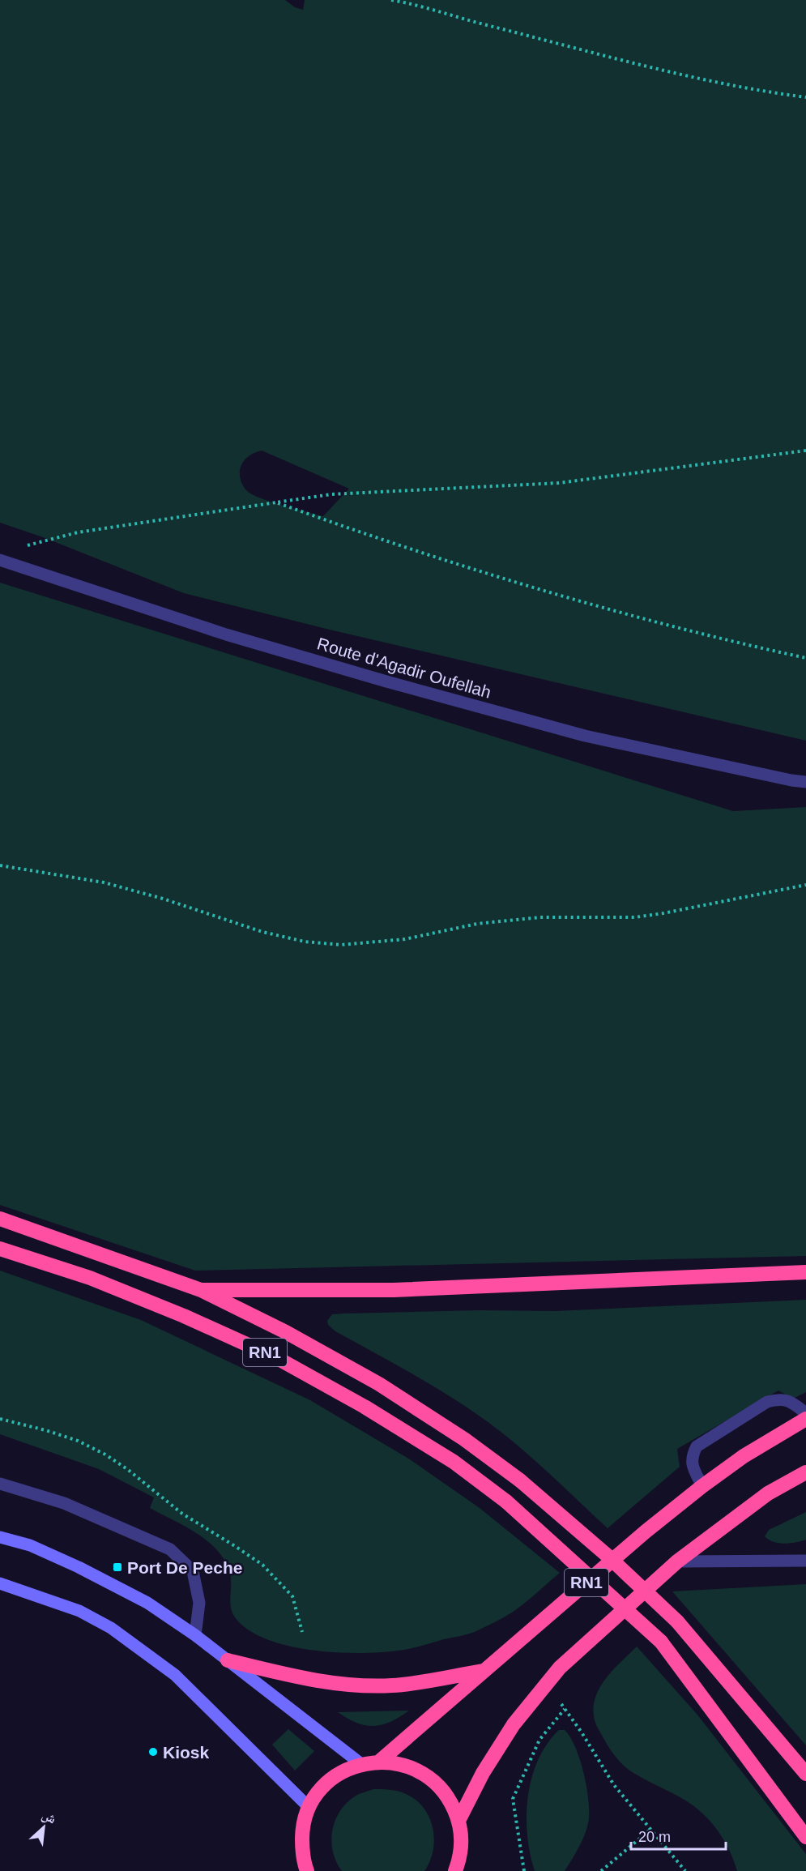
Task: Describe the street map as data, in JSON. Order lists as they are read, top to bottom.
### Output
{
  "streets": {
    "highway": ["RN1"],
    "street": ["Route d'Agadir Oufellah"]
  },
  "places": {
    "transit": ["Port De Peche"],
    "other": ["Kiosk"]
  },
  "scale_bar": "20 m",
  "north": "top right"
}
